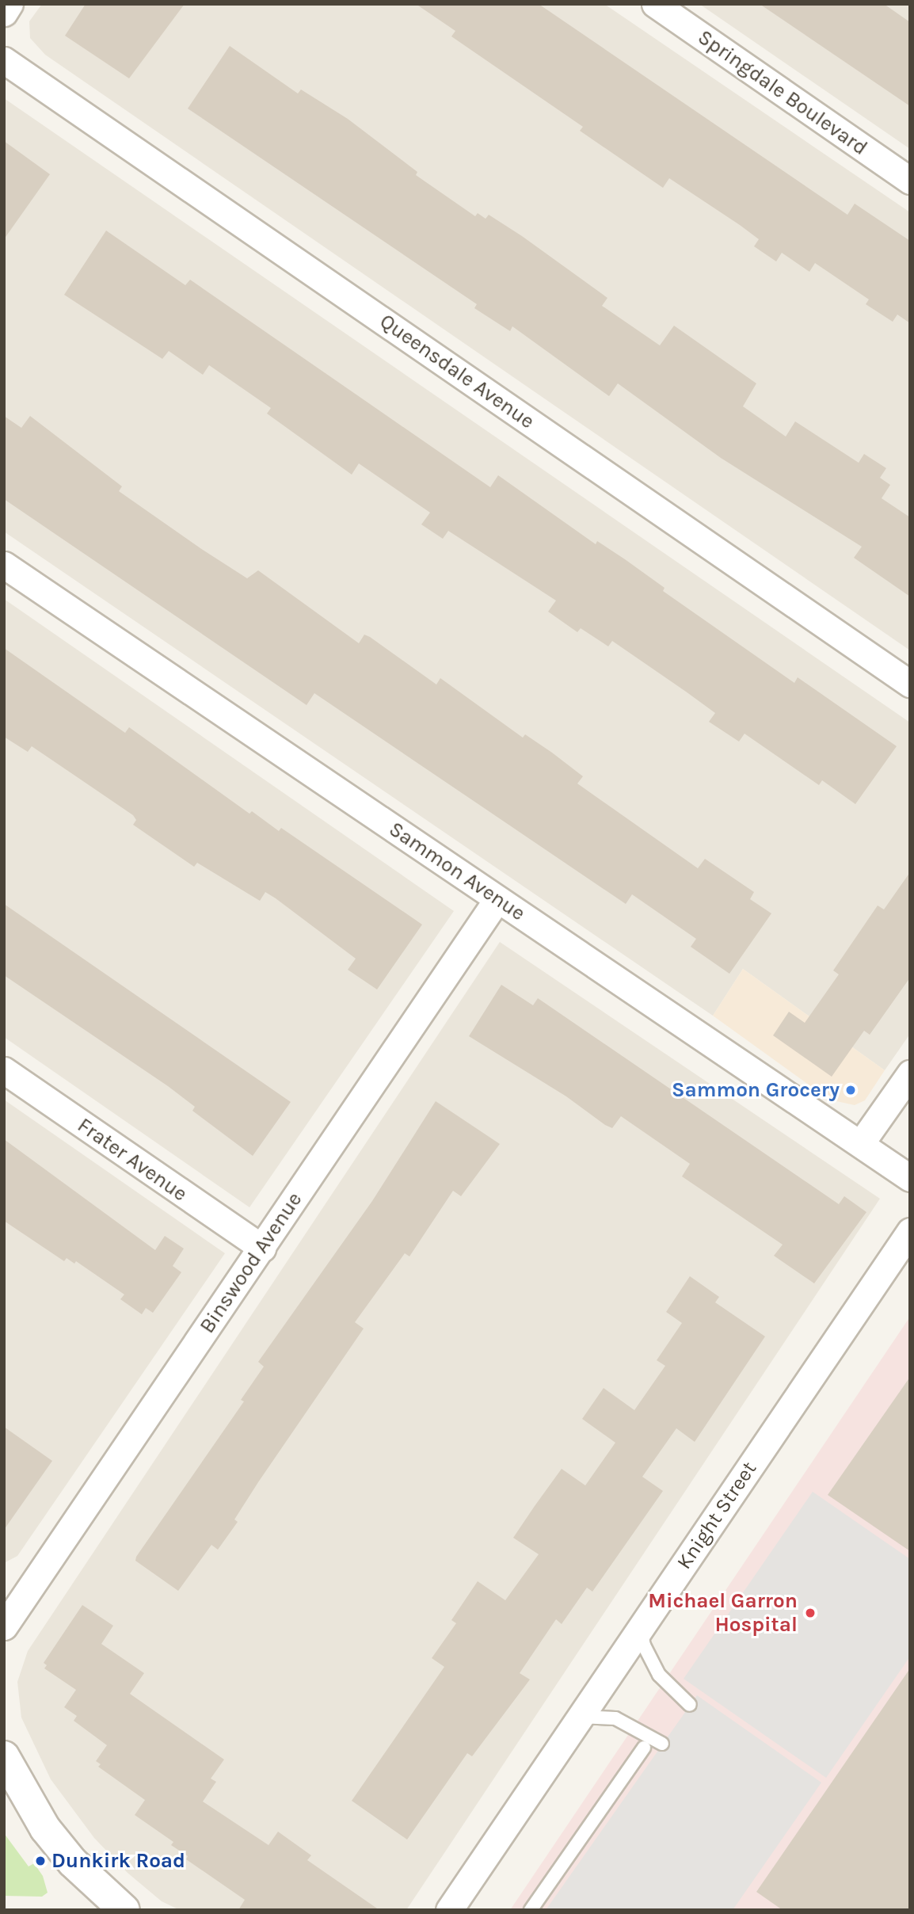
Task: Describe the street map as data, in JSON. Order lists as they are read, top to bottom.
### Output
{
  "streets": {
    "street": [
      "Springdale Boulevard",
      "Queensdale Avenue",
      "Sammon Avenue",
      "Frater Avenue",
      "Binswood Avenue",
      "Knight Street"
    ]
  },
  "crossings": [
    ["Sammon Avenue", "Binswood Avenue"],
    ["Frater Avenue", "Binswood Avenue"]
  ],
  "places": ["Sammon Grocery", "Michael Garron Hospital", "Dunkirk Road"]
}
